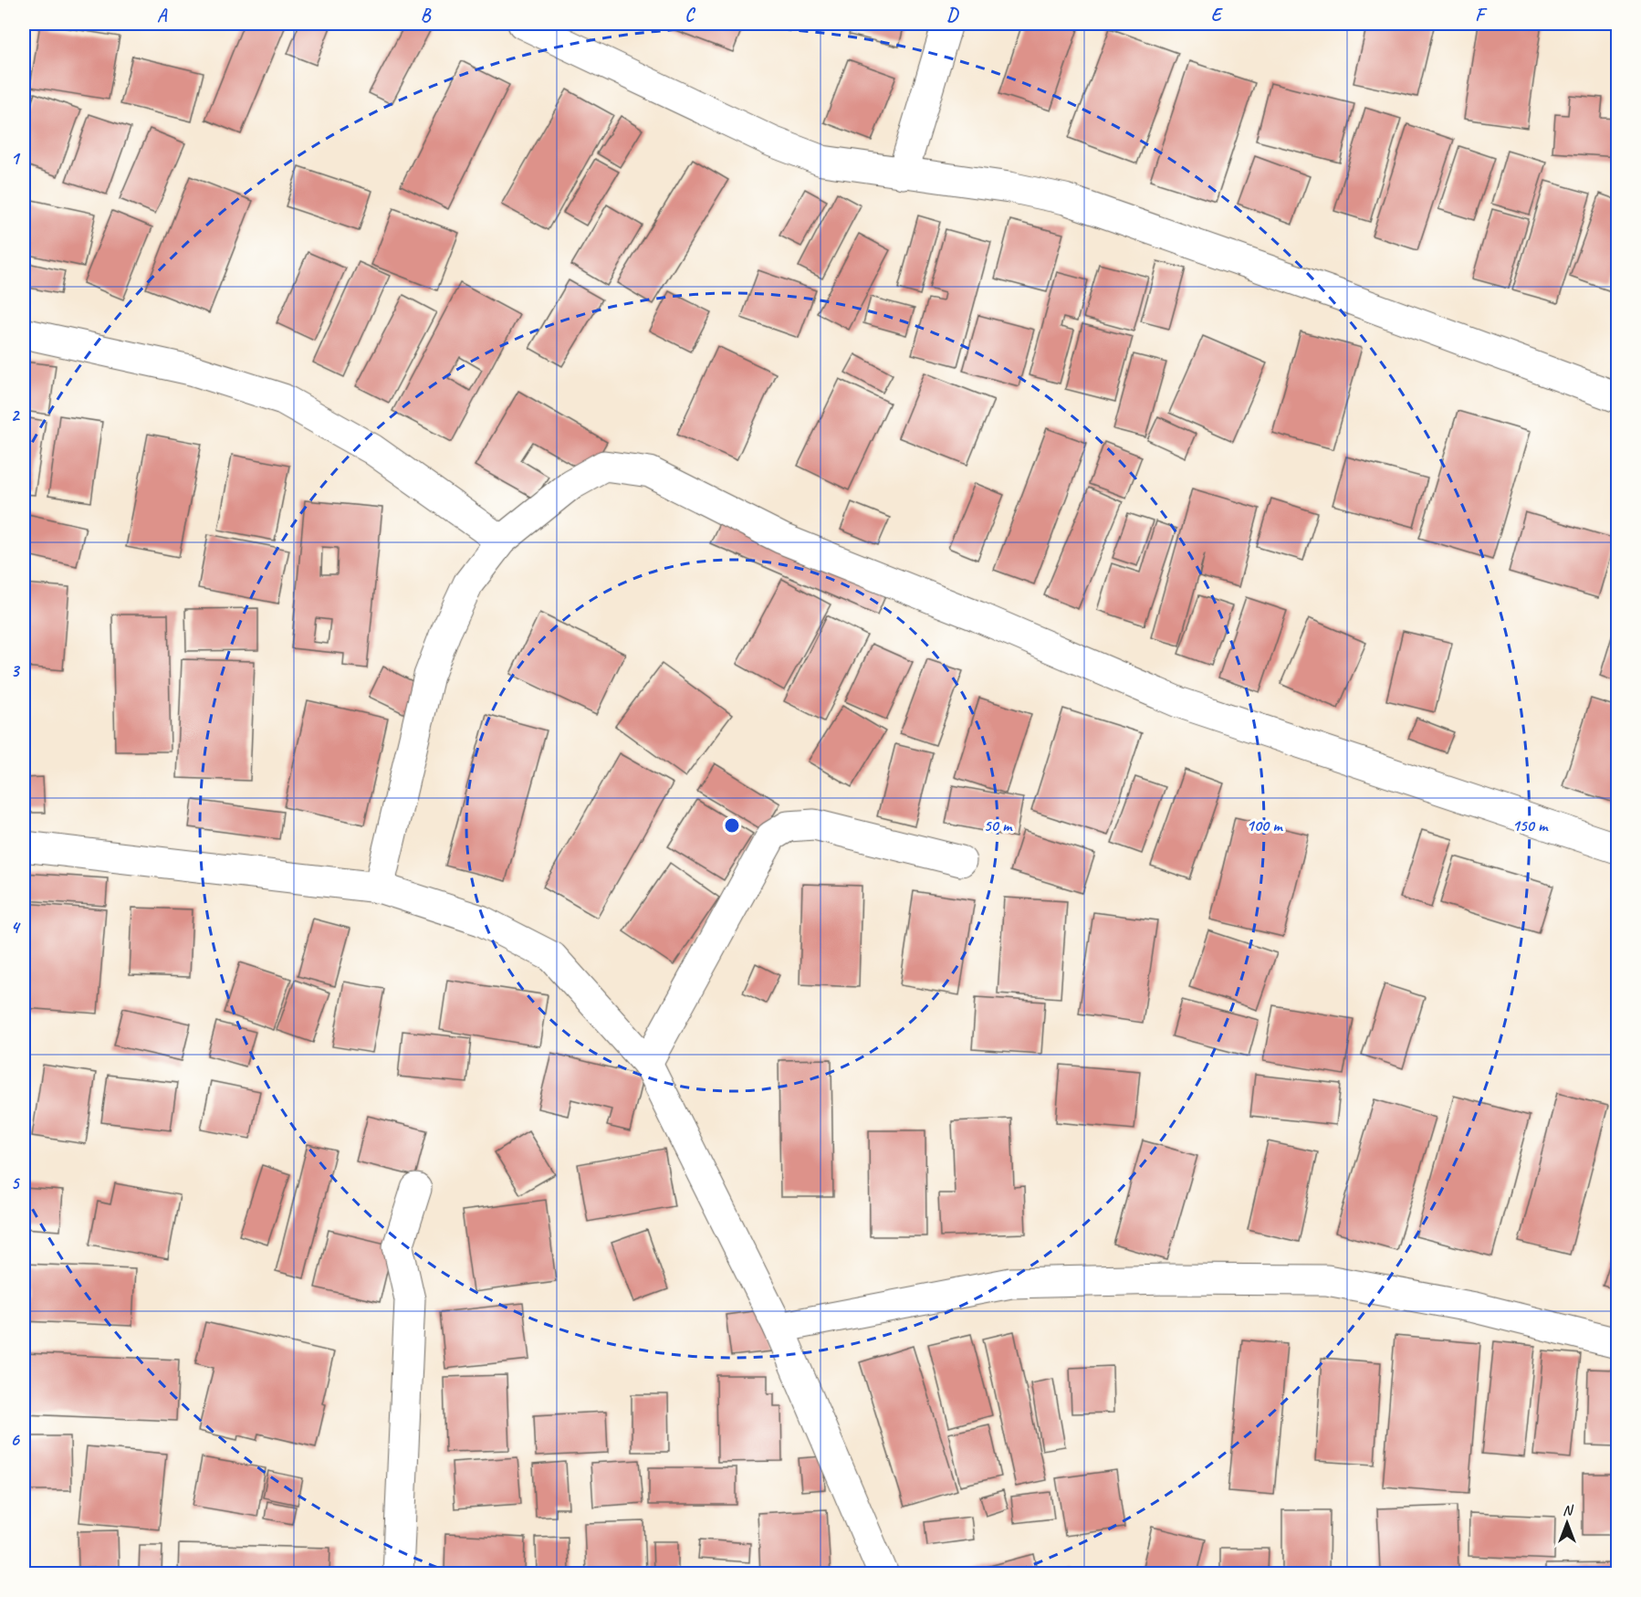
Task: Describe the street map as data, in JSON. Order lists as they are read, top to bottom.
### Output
{
  "north": "top",
  "grid": {
    "columns": [
      "A",
      "B",
      "C",
      "D",
      "E",
      "F"
    ],
    "rows": [
      "1",
      "2",
      "3",
      "4",
      "5",
      "6"
    ]
  },
  "rings": ["50 m", "100 m", "150 m"]
}
